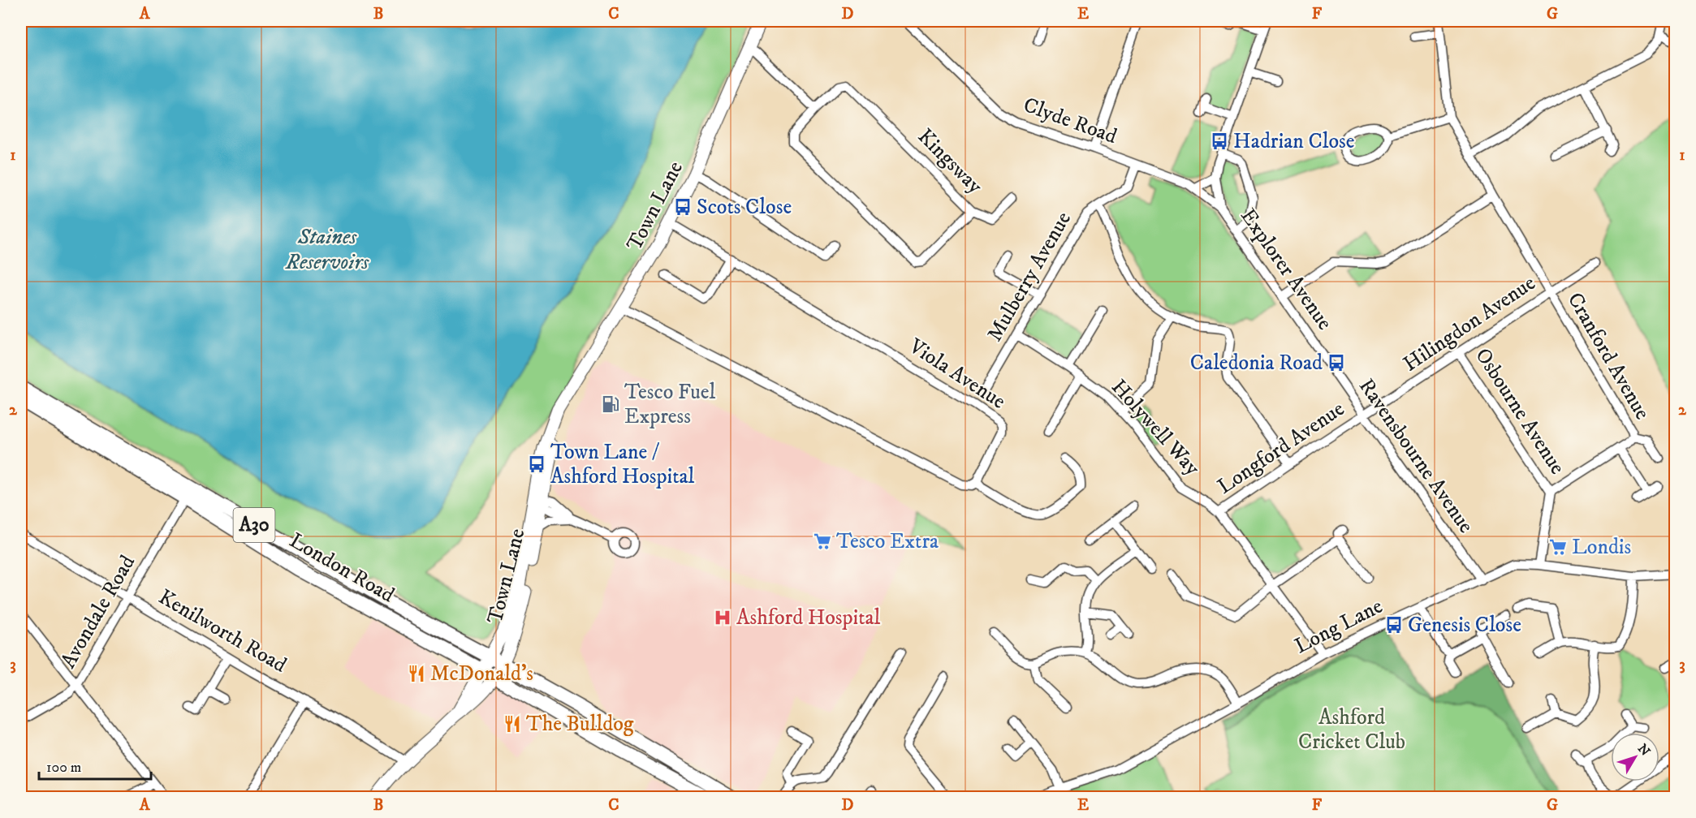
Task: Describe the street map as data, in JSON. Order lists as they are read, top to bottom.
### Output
{
  "streets": {
    "highway": ["A30", "London Road"],
    "main road": ["Town Lane"],
    "street": [
      "Clyde Road",
      "Kingsway",
      "Explorer Avenue",
      "Mulberry Avenue",
      "Hilingdon Avenue",
      "Cranford Avenue",
      "Viola Avenue",
      "Osbourne Avenue",
      "Holywell Way",
      "Longford Avenue",
      "Ravensbourne Avenue",
      "Avondale Road",
      "Long Lane",
      "Kenilworth Road"
    ]
  },
  "crossings": [
    ["Clyde Road", "Explorer Avenue"],
    ["Clyde Road", "Mulberry Avenue"],
    ["Town Lane", "Viola Avenue"],
    ["Town Lane", "A30"],
    ["Town Lane", "London Road"],
    ["Town Lane", "Kenilworth Road"],
    ["Explorer Avenue", "Ravensbourne Avenue"],
    ["Mulberry Avenue", "Holywell Way"],
    ["Hilingdon Avenue", "Cranford Avenue"],
    ["Hilingdon Avenue", "Osbourne Avenue"],
    ["Hilingdon Avenue", "Longford Avenue"],
    ["Hilingdon Avenue", "Ravensbourne Avenue"],
    ["Cranford Avenue", "Osbourne Avenue"],
    ["Holywell Way", "Longford Avenue"],
    ["Holywell Way", "Long Lane"],
    ["Longford Avenue", "Ravensbourne Avenue"],
    ["Ravensbourne Avenue", "Long Lane"],
    ["A30", "London Road"],
    ["London Road", "Avondale Road"],
    ["Avondale Road", "Kenilworth Road"]
  ],
  "water": ["Staines Reservoirs"],
  "parks": ["Ashford Cricket Club"],
  "places": {
    "bus stop": [
      "Hadrian Close",
      "Scots Close",
      "Caledonia Road",
      "Town Lane / Ashford Hospital",
      "Genesis Close"
    ],
    "fuel station": ["Tesco Fuel Express"],
    "supermarket": ["Tesco Extra", "Londis"],
    "hospital": ["Ashford Hospital"],
    "restaurant": ["McDonald's", "The Bulldog"]
  },
  "scale_bar": "100 m",
  "north": "top right",
  "grid": {
    "columns": [
      "A",
      "B",
      "C",
      "D",
      "E",
      "F",
      "G"
    ],
    "rows": ["1", "2", "3"]
  }
}
